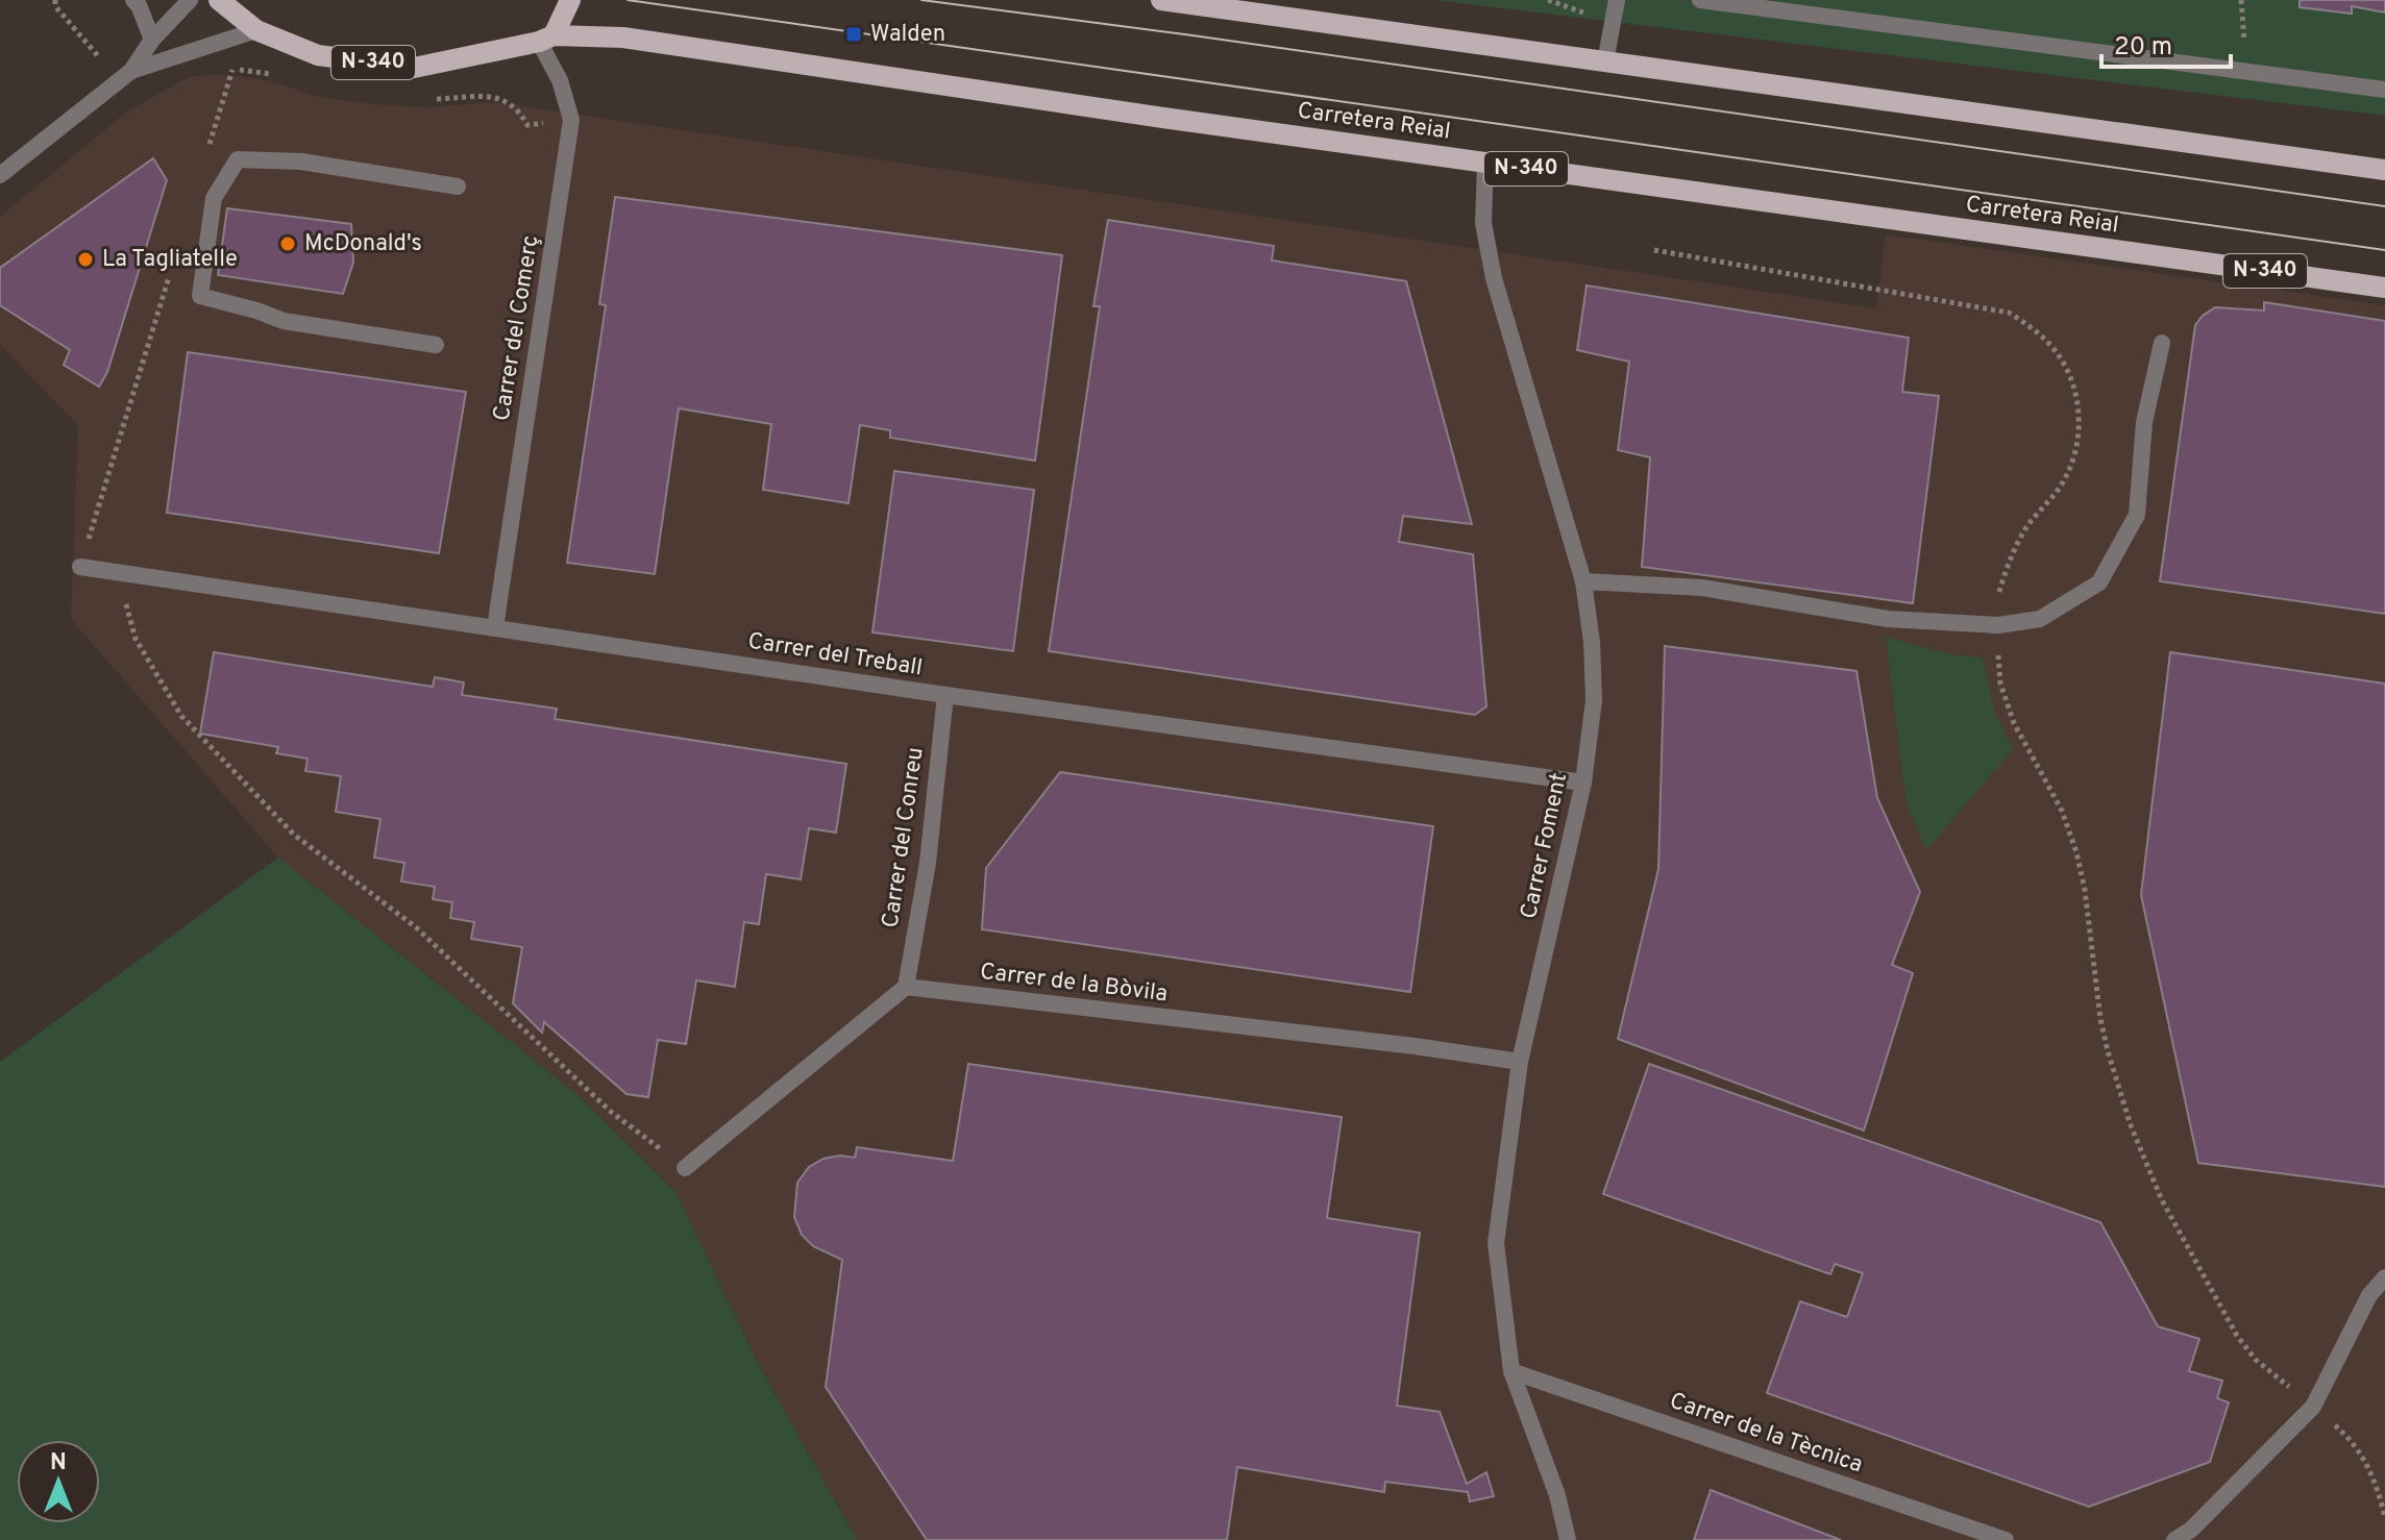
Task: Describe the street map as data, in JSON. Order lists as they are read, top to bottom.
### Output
{
  "streets": {
    "main road": ["N-340", "Carretera Reial"],
    "street": [
      "Carrer del Comerç",
      "Carrer del Treball",
      "Carrer del Conreu",
      "Carrer Foment",
      "Carrer de la Bòvila",
      "Carrer de la Tècnica"
    ]
  },
  "crossings": [
    ["Carretera Reial", "Carrer del Comerç"],
    ["Carretera Reial", "Carrer Foment"],
    ["Carrer del Comerç", "Carrer del Treball"],
    ["Carrer del Treball", "Carrer del Conreu"],
    ["Carrer del Treball", "Carrer Foment"],
    ["Carrer del Conreu", "Carrer de la Bòvila"],
    ["Carrer Foment", "Carrer de la Bòvila"],
    ["Carrer Foment", "Carrer de la Tècnica"]
  ],
  "places": {
    "transit": ["Walden"],
    "other": ["McDonald's", "La Tagliatelle"]
  },
  "scale_bar": "20 m",
  "north": "top"
}
